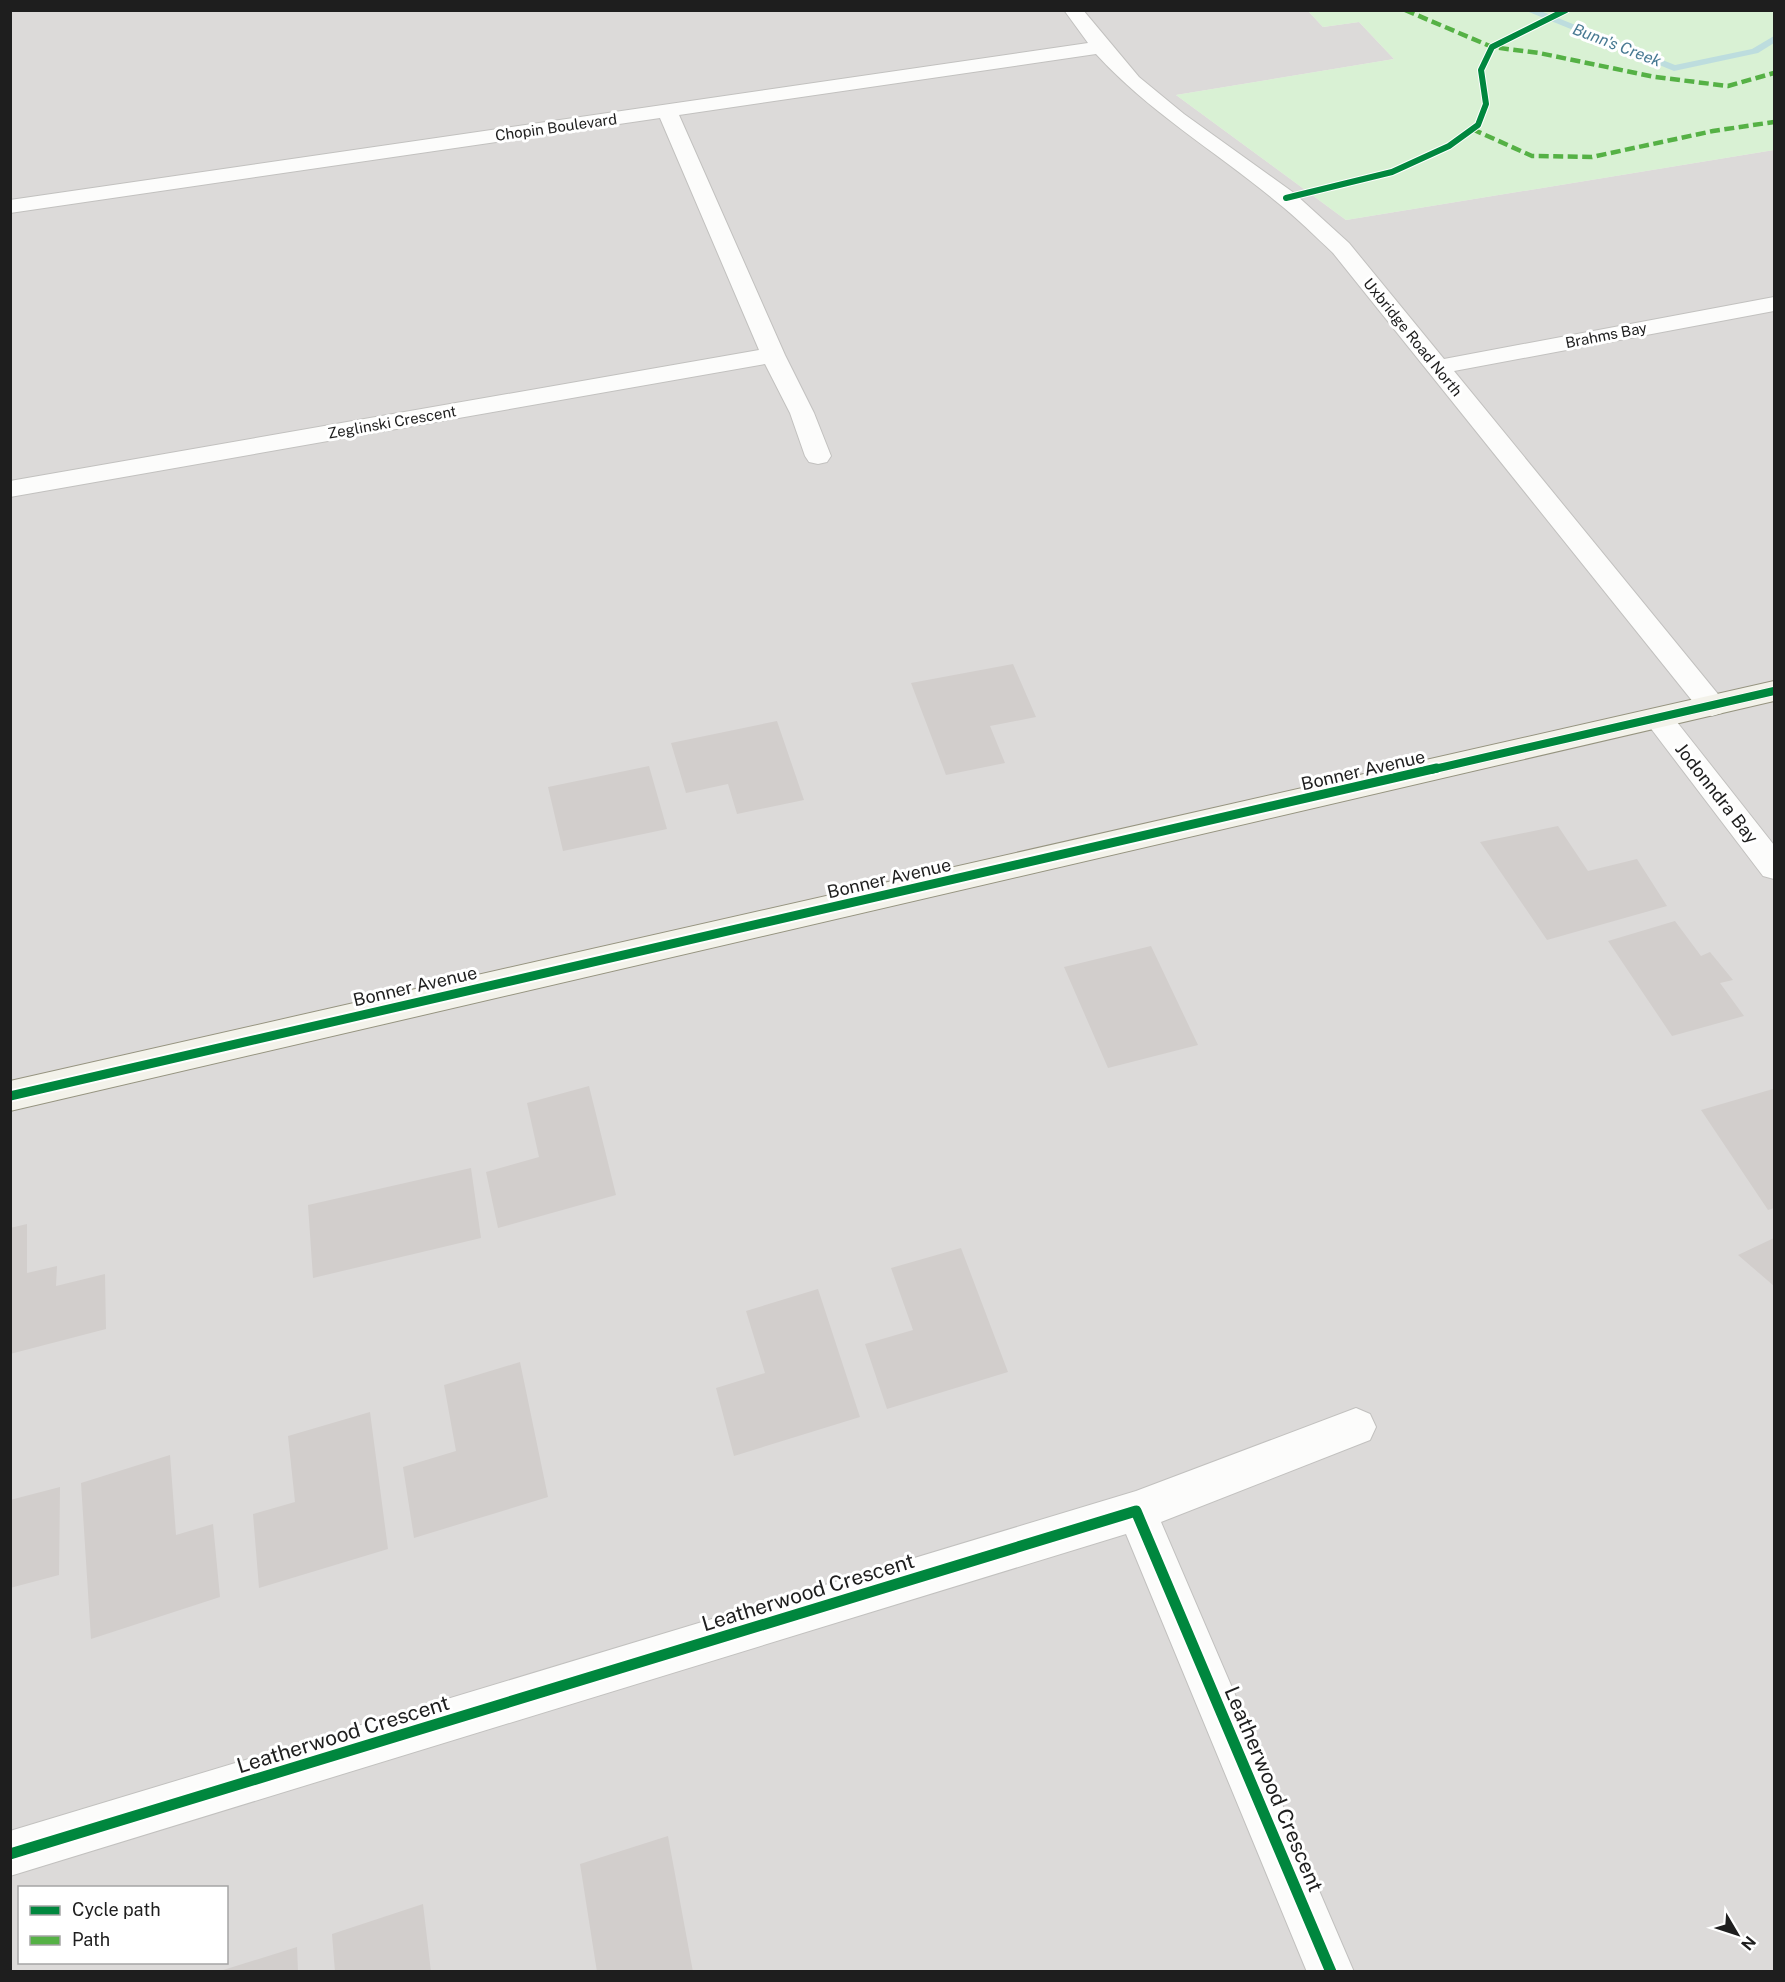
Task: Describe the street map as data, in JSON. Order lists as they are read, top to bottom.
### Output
{
  "streets": {
    "street": [
      "Chopin Boulevard",
      "Brahms Bay",
      "Uxbridge Road North",
      "Zeglinski Crescent",
      "Bonner Avenue",
      "Jodonndra Bay",
      "Leatherwood Crescent"
    ]
  },
  "crossings": [
    ["Chopin Boulevard", "Uxbridge Road North"],
    ["Brahms Bay", "Uxbridge Road North"],
    ["Uxbridge Road North", "Bonner Avenue"],
    ["Bonner Avenue", "Jodonndra Bay"]
  ],
  "water": ["Bunn's Creek"],
  "legend": ["Cycle path", "Path"],
  "north": "bottom right"
}
